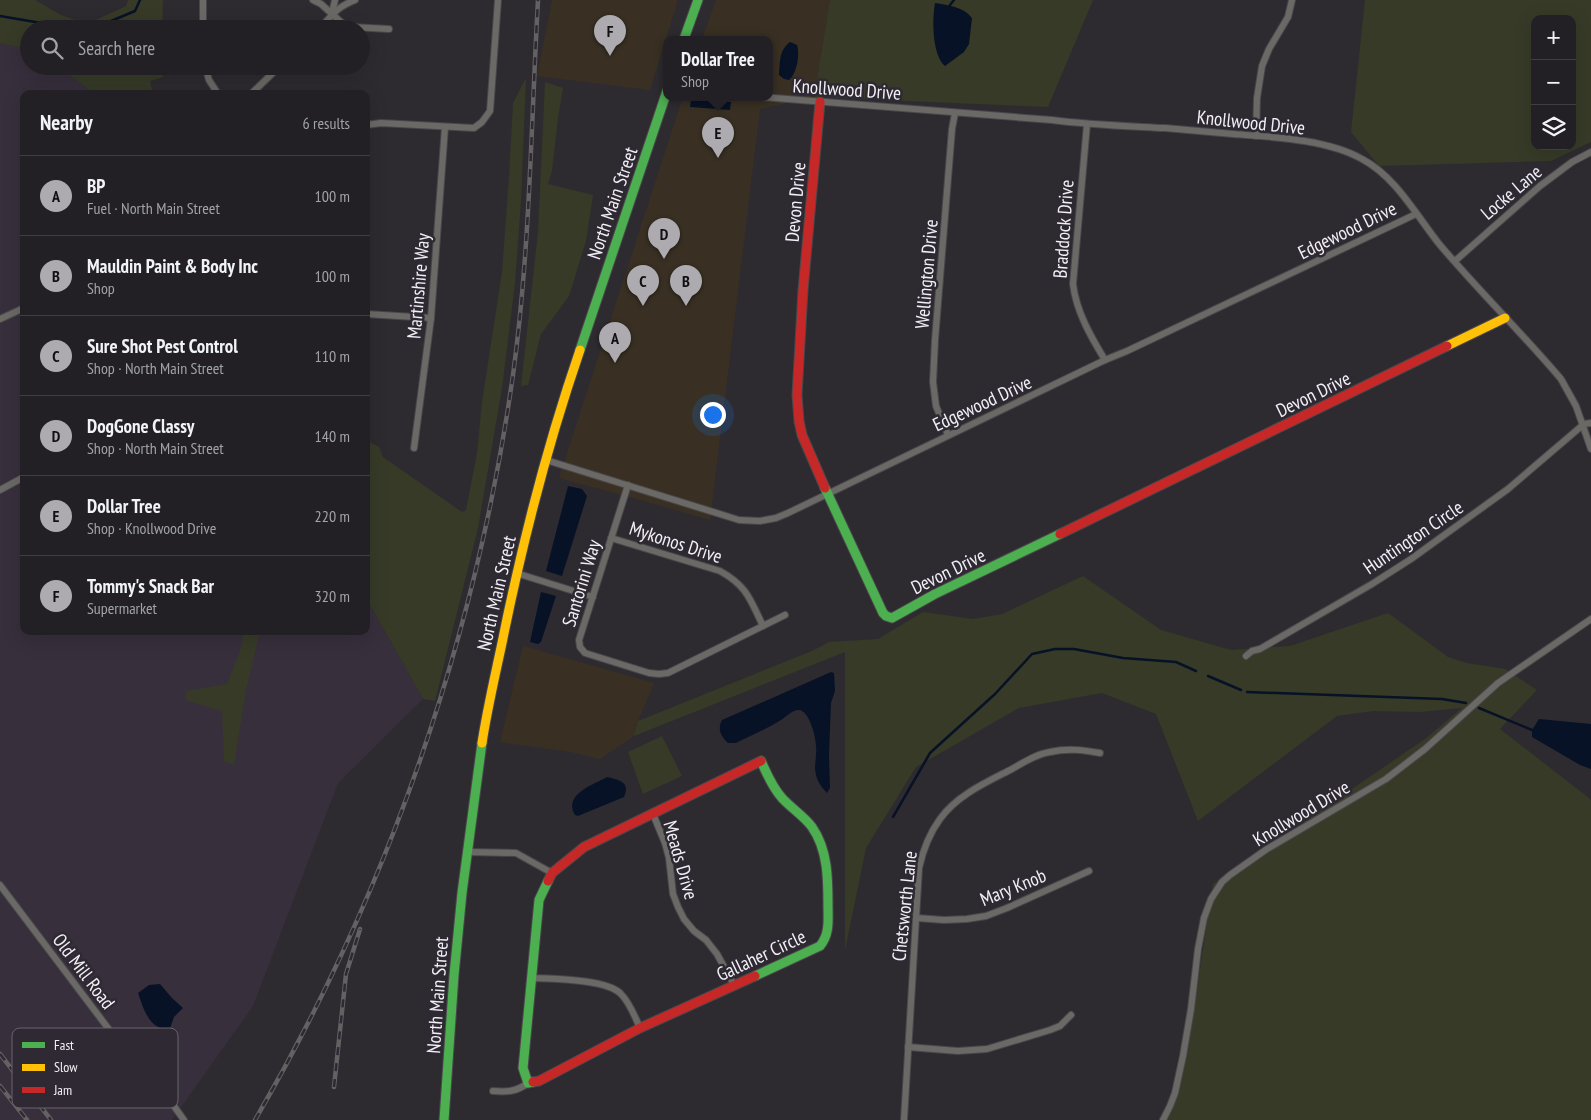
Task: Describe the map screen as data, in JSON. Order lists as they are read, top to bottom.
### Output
{
  "streets": {
    "street": [
      "Knollwood Drive",
      "Locke Lane",
      "Devon Drive",
      "North Main Street",
      "Braddock Drive",
      "Edgewood Drive",
      "Wellington Drive",
      "Martinshire Way",
      "Huntington Circle",
      "Mykonos Drive",
      "Santorini Way",
      "Meads Drive",
      "Mary Knob",
      "Chetsworth Lane",
      "Gallaher Circle",
      "Old Mill Road"
    ]
  },
  "crossings": [
    ["Knollwood Drive", "Locke Lane"],
    ["Knollwood Drive", "Devon Drive"],
    ["Knollwood Drive", "Braddock Drive"],
    ["Knollwood Drive", "Edgewood Drive"],
    ["Knollwood Drive", "Wellington Drive"],
    ["Knollwood Drive", "Huntington Circle"],
    ["Devon Drive", "Edgewood Drive"],
    ["North Main Street", "Edgewood Drive"],
    ["Braddock Drive", "Edgewood Drive"],
    ["Edgewood Drive", "Wellington Drive"],
    ["Edgewood Drive", "Santorini Way"],
    ["Mykonos Drive", "Santorini Way"],
    ["Meads Drive", "Gallaher Circle"],
    ["Mary Knob", "Chetsworth Lane"]
  ],
  "legend": ["Fast", "Slow", "Jam"],
  "page": {
    "map_buttons": ["+", "−"],
    "pins": [
      "F",
      "E",
      "D",
      "B",
      "C",
      "A"
    ],
    "search": "Search here",
    "popup": ["Dollar Tree", "Shop"],
    "heading": ["Nearby", "6 results"],
    "list": [
      {
        "mark": "A",
        "name": "BP",
        "note": "Fuel · North Main Street",
        "value": "100 m"
      },
      {
        "mark": "B",
        "name": "Mauldin Paint & Body Inc",
        "note": "Shop",
        "value": "100 m"
      },
      {
        "mark": "C",
        "name": "Sure Shot Pest Control",
        "note": "Shop · North Main Street",
        "value": "110 m"
      },
      {
        "mark": "D",
        "name": "DogGone Classy",
        "note": "Shop · North Main Street",
        "value": "140 m"
      },
      {
        "mark": "E",
        "name": "Dollar Tree",
        "note": "Shop · Knollwood Drive",
        "value": "220 m"
      },
      {
        "mark": "F",
        "name": "Tommy's Snack Bar",
        "note": "Supermarket",
        "value": "320 m"
      }
    ]
  }
}
